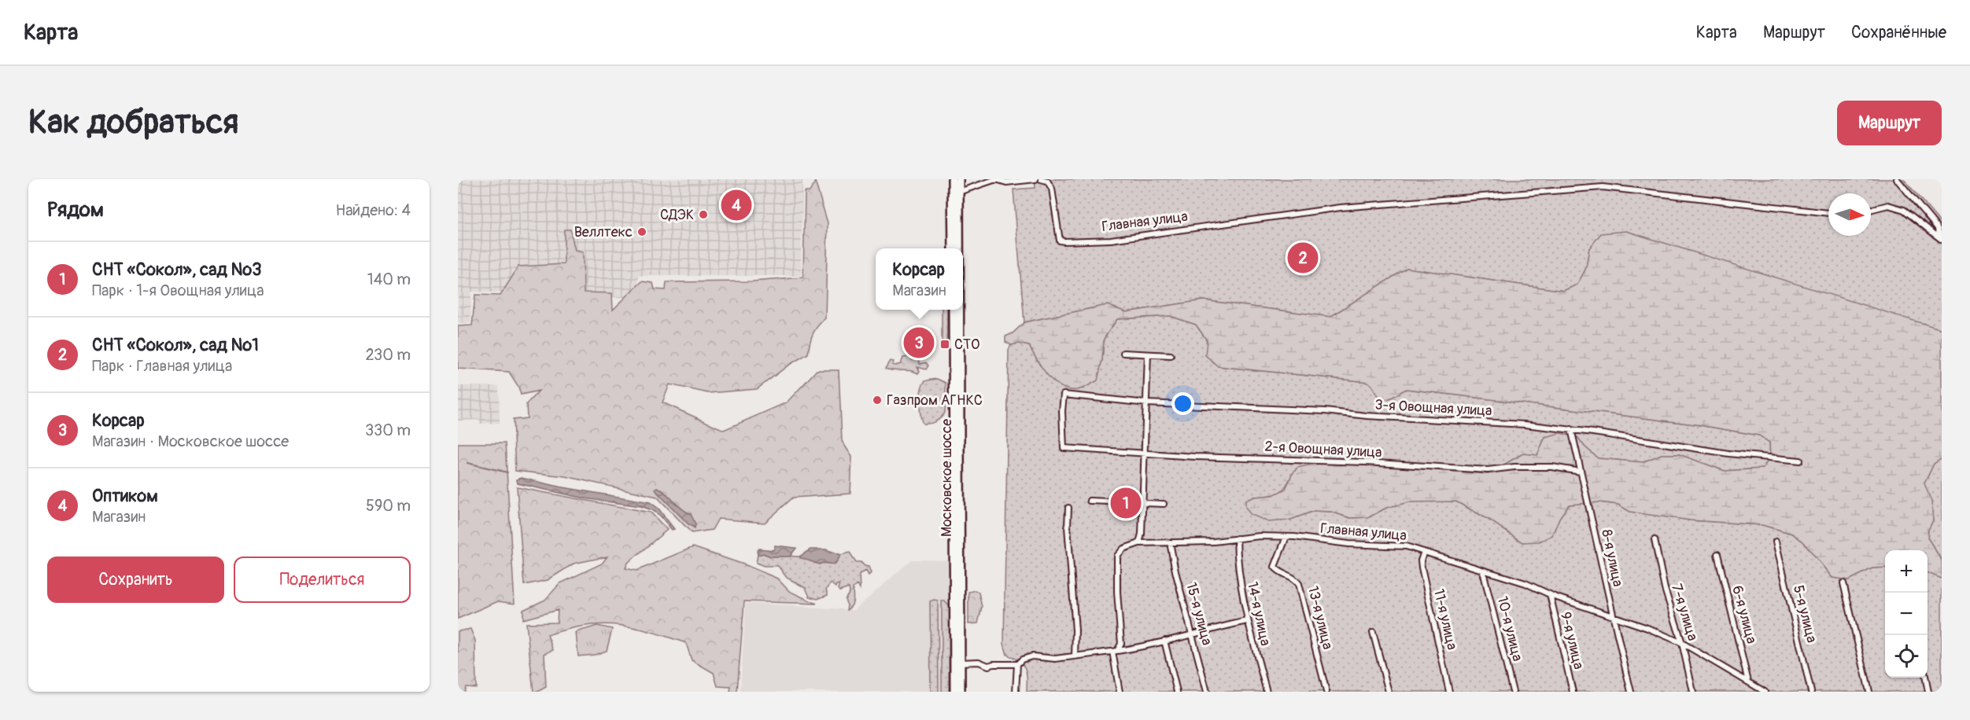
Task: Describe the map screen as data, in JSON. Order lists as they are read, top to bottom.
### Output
{
  "streets": {
    "main road": ["Московское шоссе"],
    "street": [
      "Главная улица",
      "3-я Овощная улица",
      "2-я Овощная улица",
      "8-я улица",
      "7-я улица",
      "15-я улица",
      "14-я улица",
      "5-я улица",
      "6-я улица",
      "13-я улица",
      "11-я улица",
      "10-я улица",
      "9-я улица"
    ]
  },
  "crossings": [
    ["Главная улица", "8-я улица"],
    ["Главная улица", "7-я улица"],
    ["Главная улица", "15-я улица"],
    ["Главная улица", "14-я улица"],
    ["Главная улица", "6-я улица"],
    ["Главная улица", "13-я улица"],
    ["Главная улица", "11-я улица"],
    ["Главная улица", "10-я улица"],
    ["Главная улица", "9-я улица"],
    ["3-я Овощная улица", "2-я Овощная улица"],
    ["3-я Овощная улица", "8-я улица"],
    ["2-я Овощная улица", "8-я улица"]
  ],
  "places": {
    "other": ["СДЭК", "Веллтекс", "Газпром АГНКС"],
    "transit": ["СТО"]
  },
  "north": "right",
  "page": {
    "header": "Карта",
    "nav": ["Карта", "Маршрут", "Сохранённые"],
    "buttons": [
      "Маршрут",
      ["Сохранить", "Поделиться"]
    ],
    "title": "Как добраться",
    "heading": ["Рядом", "Найдено: 4"],
    "pins": [
      "4",
      "2",
      "3",
      "1"
    ],
    "list": [
      {
        "mark": "1",
        "name": "СНТ «Сокол», сад №3",
        "note": "Парк · 1-я Овощная улица",
        "value": "140 m"
      },
      {
        "mark": "2",
        "name": "СНТ «Сокол», сад №1",
        "note": "Парк · Главная улица",
        "value": "230 m"
      },
      {
        "mark": "3",
        "name": "Корсар",
        "note": "Магазин · Московское шоссе",
        "value": "330 m"
      },
      {
        "mark": "4",
        "name": "Оптиком",
        "note": "Магазин",
        "value": "590 m"
      }
    ],
    "popup": ["Корсар", "Магазин"],
    "map_buttons": ["+", "−"]
  }
}
